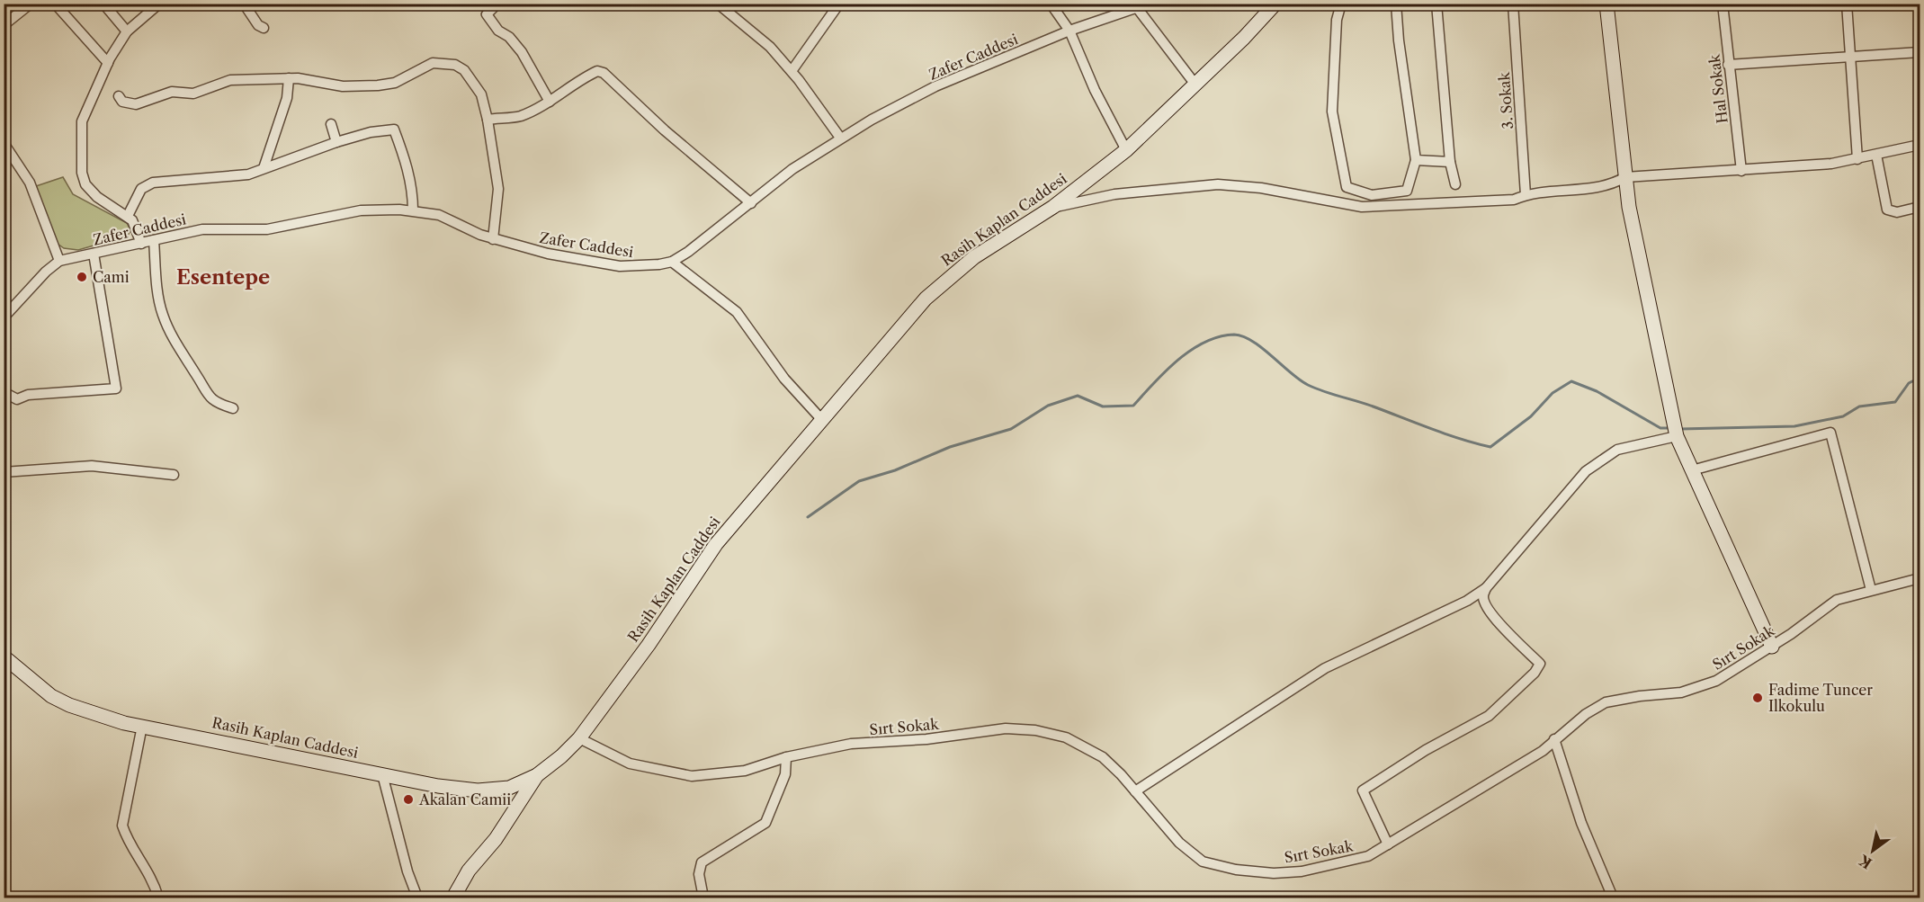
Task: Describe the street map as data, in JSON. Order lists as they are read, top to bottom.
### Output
{
  "streets": {
    "street": [
      "Zafer Caddesi",
      "Hal Sokak",
      "3. Sokak",
      "Rasih Kaplan Caddesi",
      "Sırt Sokak"
    ]
  },
  "crossings": [
    ["Rasih Kaplan Caddesi", "Sırt Sokak"]
  ],
  "districts": ["Esentepe"],
  "places": ["Cami", "Fadime Tuncer Ilkokulu", "Akalan Camii"],
  "north": "bottom left"
}
